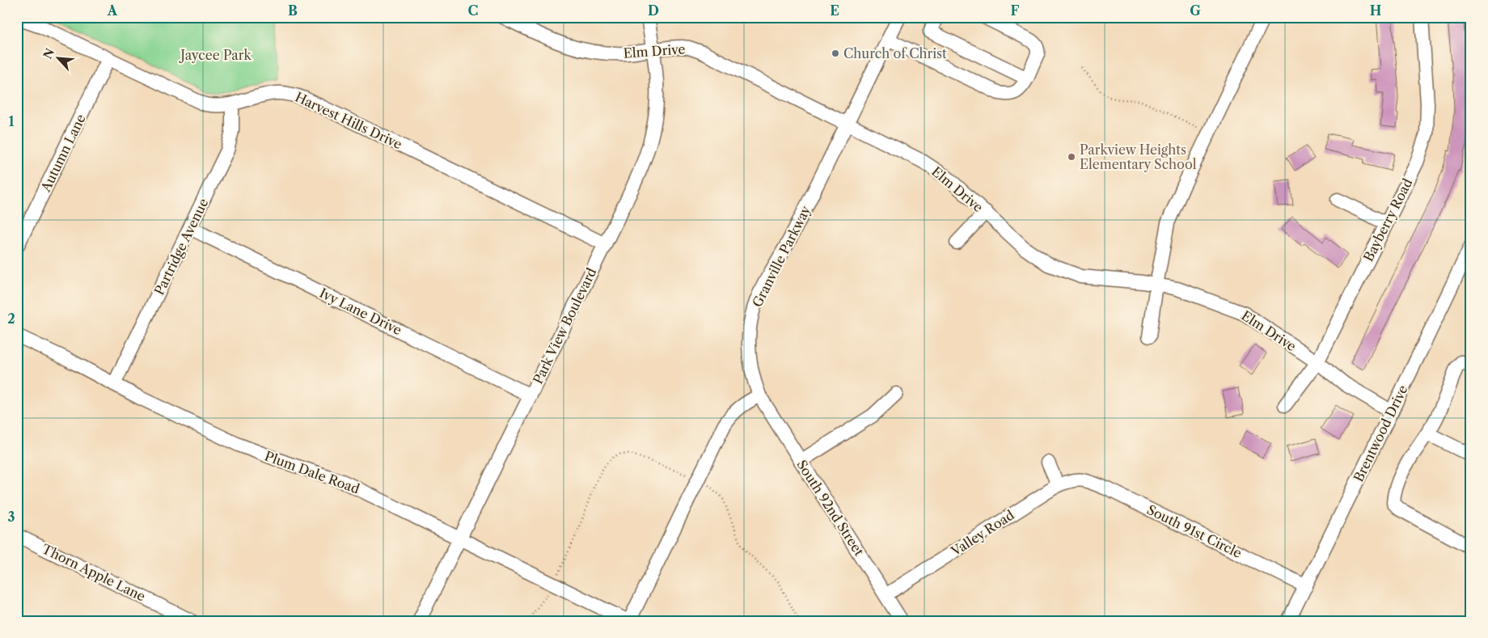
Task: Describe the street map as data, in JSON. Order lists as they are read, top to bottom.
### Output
{
  "streets": {
    "street": [
      "Elm Drive",
      "Harvest Hills Drive",
      "Autumn Lane",
      "Bayberry Road",
      "Partridge Avenue",
      "Granville Parkway",
      "Ivy Lane Drive",
      "Park View Boulevard",
      "Brentwood Drive",
      "Plum Dale Road",
      "South 92nd Street",
      "South 91st Circle",
      "Valley Road",
      "Thorn Apple Lane"
    ]
  },
  "crossings": [
    ["Elm Drive", "Bayberry Road"],
    ["Elm Drive", "Granville Parkway"],
    ["Elm Drive", "Park View Boulevard"],
    ["Elm Drive", "Brentwood Drive"],
    ["Harvest Hills Drive", "Autumn Lane"],
    ["Harvest Hills Drive", "Partridge Avenue"],
    ["Harvest Hills Drive", "Park View Boulevard"],
    ["Partridge Avenue", "Ivy Lane Drive"],
    ["Partridge Avenue", "Plum Dale Road"],
    ["Granville Parkway", "South 92nd Street"],
    ["Ivy Lane Drive", "Park View Boulevard"],
    ["Park View Boulevard", "Plum Dale Road"],
    ["Brentwood Drive", "South 91st Circle"],
    ["South 92nd Street", "Valley Road"],
    ["South 91st Circle", "Valley Road"]
  ],
  "parks": ["Jaycee Park"],
  "places": ["Church of Christ", "Parkview Heights Elementary School"],
  "north": "top left",
  "grid": {
    "columns": [
      "A",
      "B",
      "C",
      "D",
      "E",
      "F",
      "G",
      "H"
    ],
    "rows": ["1", "2", "3"]
  }
}
